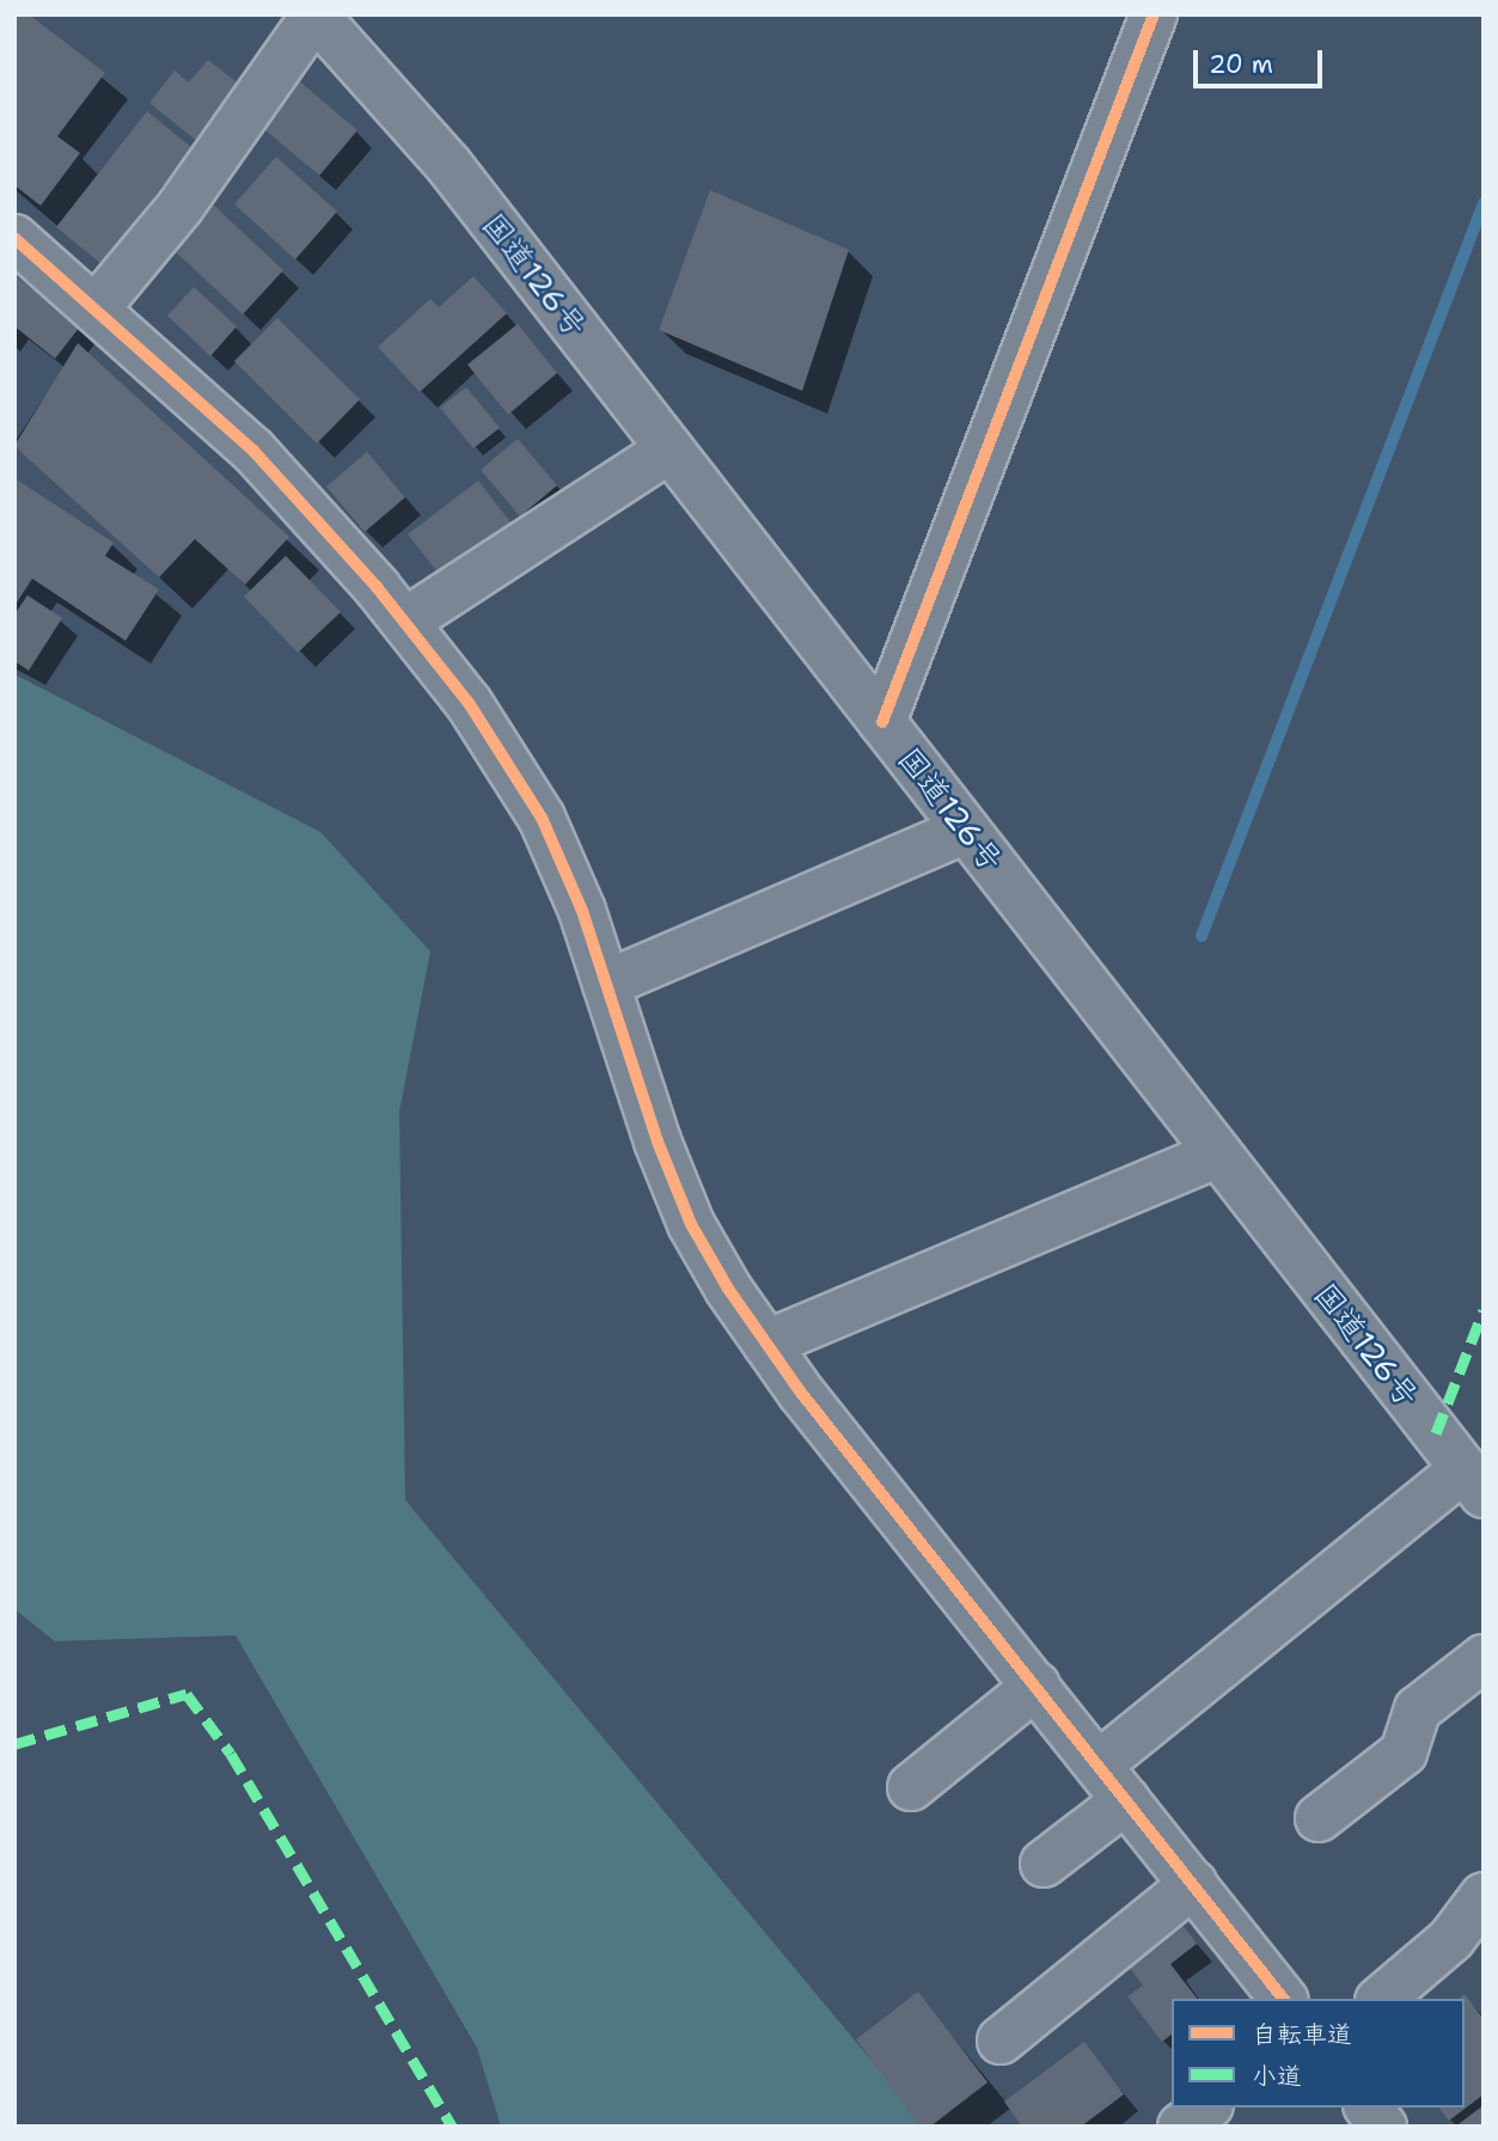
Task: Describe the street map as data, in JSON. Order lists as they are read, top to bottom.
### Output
{
  "streets": {
    "main road": ["国道126号"]
  },
  "legend": ["自転車道", "小道"],
  "scale_bar": "20 m"
}
